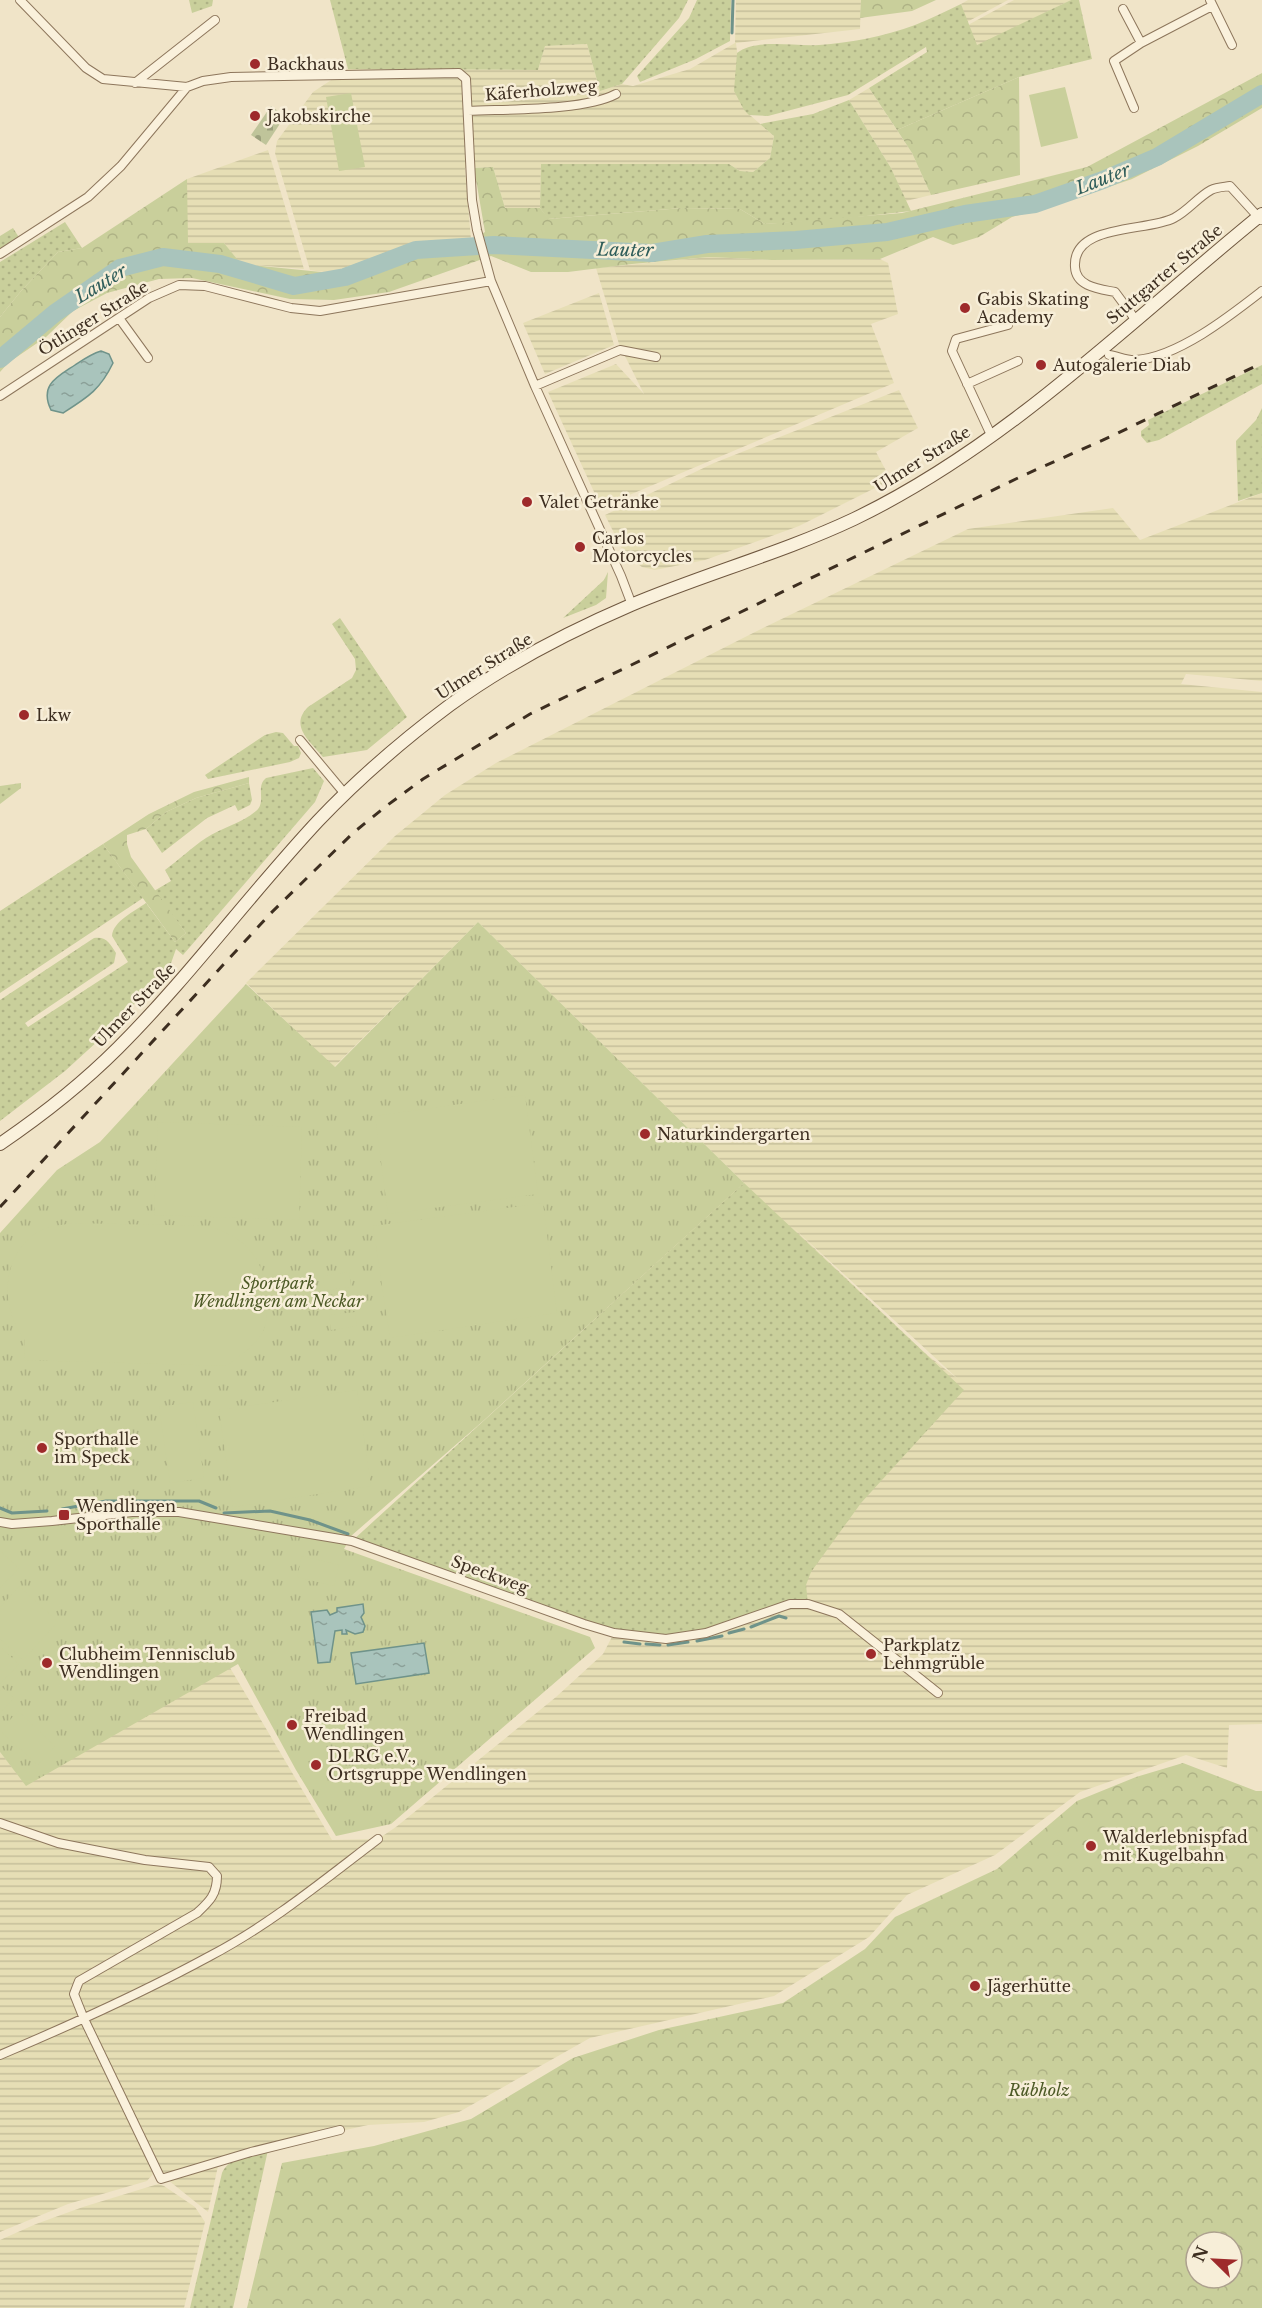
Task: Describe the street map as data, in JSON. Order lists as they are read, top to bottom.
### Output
{
  "streets": {
    "main road": ["Stuttgarter Straße", "Ulmer Straße"],
    "street": ["Käferholzweg", "Ötlinger Straße", "Speckweg"]
  },
  "crossings": [
    ["Stuttgarter Straße", "Ulmer Straße"]
  ],
  "water": ["Lauter"],
  "parks": ["Sportpark Wendlingen am Neckar", "Rübholz"],
  "places": {
    "other": [
      "Backhaus",
      "Jakobskirche",
      "Gabis Skating Academy",
      "Autogalerie Diab",
      "Valet Getränke",
      "Carlos Motorcycles",
      "Lkw",
      "Naturkindergarten",
      "Sporthalle im Speck",
      "Parkplatz Lehmgrüble",
      "Clubheim Tennisclub Wendlingen",
      "Freibad Wendlingen",
      "DLRG e.V., Ortsgruppe Wendlingen",
      "Walderlebnispfad mit Kugelbahn",
      "Jägerhütte"
    ],
    "transit": ["Wendlingen Sporthalle"]
  },
  "north": "top left"
}
